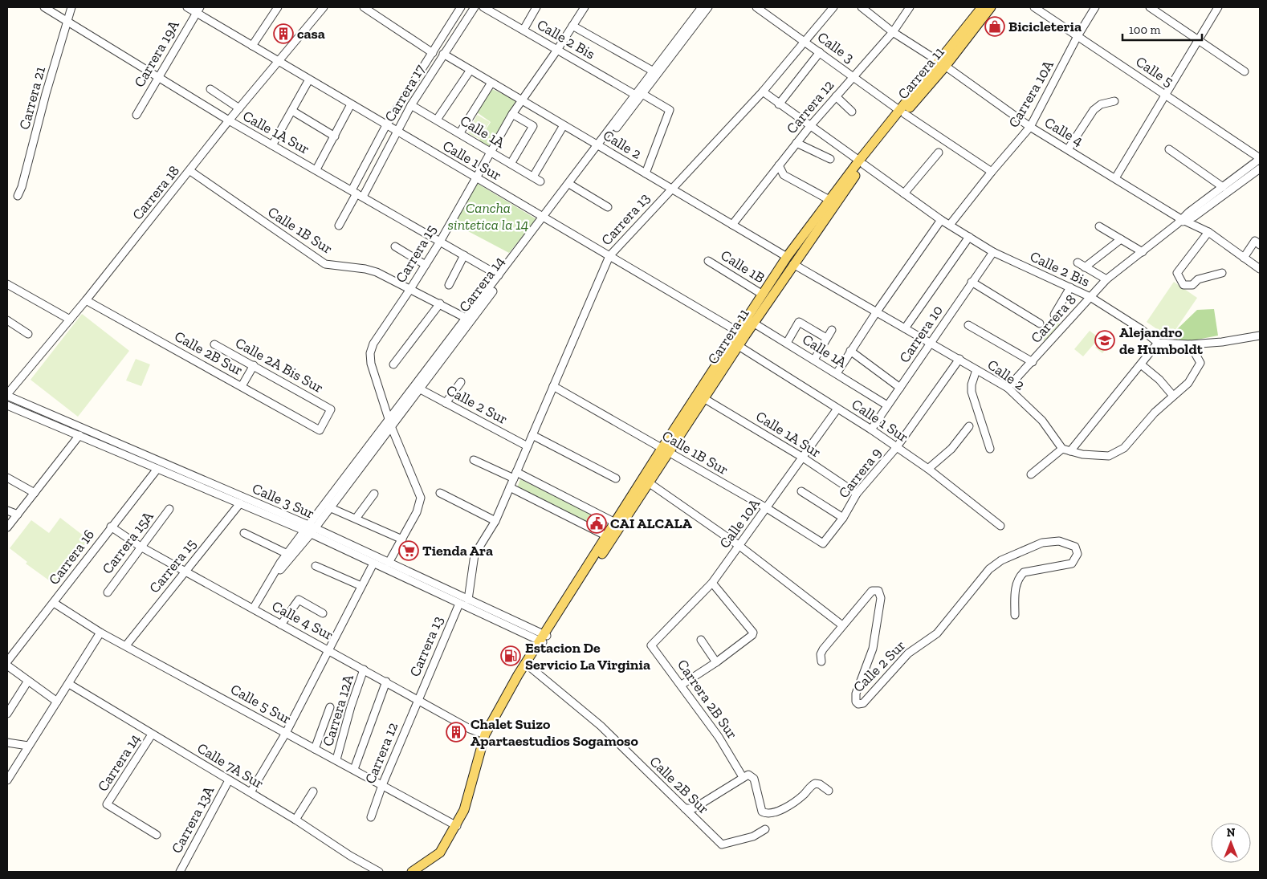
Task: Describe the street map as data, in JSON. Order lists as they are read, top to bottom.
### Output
{
  "streets": {
    "main road": ["Carrera 11"],
    "street": [
      "Calle 2 Bis",
      "Calle 3",
      "Carrera 19A",
      "Calle 5",
      "Carrera 17",
      "Carrera 10A",
      "Carrera 21",
      "Carrera 12",
      "Calle 1A",
      "Calle 4",
      "Calle 1A Sur",
      "Calle 2",
      "Calle 1 Sur",
      "Carrera 18",
      "Carrera 13",
      "Calle 1B Sur",
      "Carrera 15",
      "Calle 1B",
      "Carrera 14",
      "Carrera 8",
      "Carrera 10",
      "Calle 2B Sur",
      "Calle 2A Bis Sur",
      "Calle 2 Sur",
      "Carrera 9",
      "Calle 3 Sur",
      "Calle 10A",
      "Carrera 15A",
      "Carrera 16",
      "Calle 4 Sur",
      "Carrera 2B Sur",
      "Calle 5 Sur",
      "Carrera 12A",
      "Calle 7A Sur",
      "Carrera 13A"
    ]
  },
  "crossings": [
    ["Calle 2 Bis", "Carrera 11"],
    ["Calle 2 Bis", "Carrera 10A"],
    ["Calle 2 Bis", "Carrera 12"],
    ["Calle 2 Bis", "Calle 2"],
    ["Calle 2 Bis", "Carrera 13"],
    ["Calle 2 Bis", "Carrera 15"],
    ["Calle 2 Bis", "Carrera 14"],
    ["Calle 2 Bis", "Carrera 8"],
    ["Calle 2 Bis", "Carrera 10"],
    ["Calle 3", "Carrera 11"],
    ["Calle 3", "Carrera 10A"],
    ["Calle 3", "Carrera 12"],
    ["Calle 3", "Carrera 13"],
    ["Carrera 19A", "Calle 1A Sur"],
    ["Carrera 19A", "Calle 1 Sur"],
    ["Calle 5", "Carrera 10A"],
    ["Calle 5", "Carrera 8"],
    ["Carrera 11", "Calle 1A"],
    ["Carrera 11", "Calle 4"],
    ["Carrera 11", "Calle 1A Sur"],
    ["Carrera 11", "Calle 2"],
    ["Carrera 11", "Calle 1 Sur"],
    ["Carrera 11", "Calle 1B Sur"],
    ["Carrera 11", "Calle 1B"],
    ["Carrera 11", "Calle 2B Sur"],
    ["Carrera 11", "Calle 3 Sur"],
    ["Carrera 11", "Calle 4 Sur"],
    ["Carrera 11", "Calle 5 Sur"],
    ["Carrera 17", "Calle 1A"],
    ["Carrera 17", "Calle 1A Sur"],
    ["Carrera 17", "Calle 2"],
    ["Carrera 17", "Calle 1 Sur"],
    ["Carrera 10A", "Calle 4"],
    ["Carrera 21", "Calle 1A Sur"],
    ["Carrera 12", "Calle 4"],
    ["Carrera 12", "Calle 2"],
    ["Carrera 12", "Carrera 13"],
    ["Carrera 12", "Calle 4 Sur"],
    ["Carrera 12", "Calle 5 Sur"],
    ["Calle 1A", "Carrera 15"],
    ["Calle 1A", "Carrera 10"],
    ["Calle 4", "Carrera 8"],
    ["Calle 1A Sur", "Carrera 18"],
    ["Calle 1A Sur", "Carrera 15"],
    ["Calle 1A Sur", "Carrera 14"],
    ["Calle 1A Sur", "Carrera 9"],
    ["Calle 1A Sur", "Calle 10A"],
    ["Calle 2", "Carrera 13"],
    ["Calle 2", "Carrera 15"],
    ["Calle 2", "Carrera 14"],
    ["Calle 2", "Carrera 8"],
    ["Calle 2", "Carrera 10"],
    ["Calle 2", "Carrera 9"],
    ["Calle 1 Sur", "Carrera 18"],
    ["Calle 1 Sur", "Carrera 13"],
    ["Calle 1 Sur", "Carrera 15"],
    ["Calle 1 Sur", "Carrera 14"],
    ["Calle 1 Sur", "Carrera 10"],
    ["Calle 1 Sur", "Carrera 9"],
    ["Calle 1 Sur", "Calle 10A"],
    ["Carrera 18", "Calle 1B Sur"],
    ["Carrera 18", "Calle 2B Sur"],
    ["Carrera 18", "Calle 3 Sur"],
    ["Carrera 13", "Calle 1B Sur"],
    ["Carrera 13", "Calle 2 Sur"],
    ["Carrera 13", "Calle 3 Sur"],
    ["Carrera 13", "Calle 4 Sur"],
    ["Calle 1B Sur", "Carrera 15"],
    ["Calle 1B Sur", "Carrera 14"],
    ["Calle 1B Sur", "Carrera 9"],
    ["Calle 1B Sur", "Calle 10A"],
    ["Carrera 15", "Carrera 14"],
    ["Carrera 15", "Calle 3 Sur"],
    ["Carrera 15", "Calle 4 Sur"],
    ["Carrera 15", "Calle 5 Sur"],
    ["Carrera 14", "Calle 2 Sur"],
    ["Carrera 14", "Calle 3 Sur"],
    ["Carrera 14", "Calle 4 Sur"],
    ["Carrera 14", "Calle 7A Sur"],
    ["Calle 2B Sur", "Calle 2A Bis Sur"],
    ["Calle 3 Sur", "Carrera 16"],
    ["Calle 10A", "Carrera 2B Sur"],
    ["Carrera 15A", "Calle 4 Sur"],
    ["Carrera 16", "Calle 4 Sur"],
    ["Carrera 16", "Calle 5 Sur"],
    ["Calle 4 Sur", "Carrera 12A"],
    ["Calle 5 Sur", "Carrera 12A"],
    ["Calle 7A Sur", "Carrera 13A"]
  ],
  "parks": ["Cancha sintetica la 14"],
  "places": {
    "shop": ["Bicicleteria"],
    "building": ["casa", "Chalet Suizo Apartaestudios Sogamoso"],
    "school or university": ["Alejandro de Humboldt"],
    "public building": ["CAI ALCALA"],
    "supermarket": ["Tienda Ara"],
    "fuel station": ["Estacion De Servicio La Virginia"]
  },
  "scale_bar": "100 m",
  "north": "top"
}
